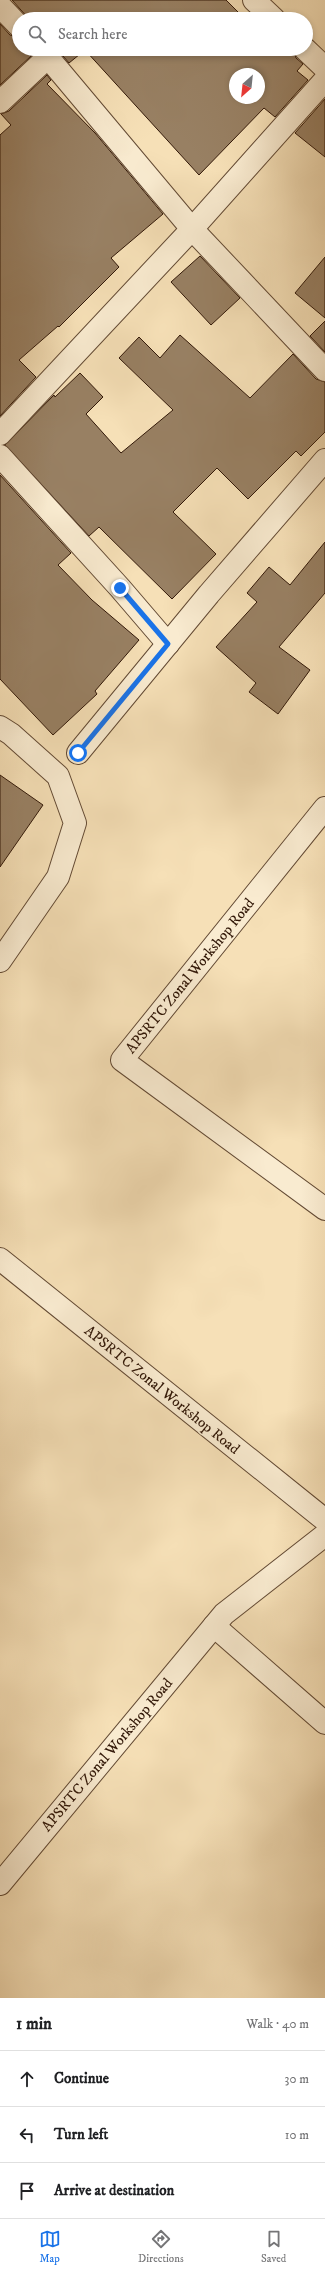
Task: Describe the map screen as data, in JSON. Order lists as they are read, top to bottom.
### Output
{
  "streets": {
    "street": ["APSRTC Zonal Workshop Road"]
  },
  "north": "bottom left",
  "page": {
    "search": "Search here",
    "heading": ["1 min", "Walk · 40 m"],
    "list": [
      ["Continue", "30 m"],
      ["Turn left", "10 m"],
      "Arrive at destination"
    ],
    "nav": ["Map", "Directions", "Saved"]
  }
}
